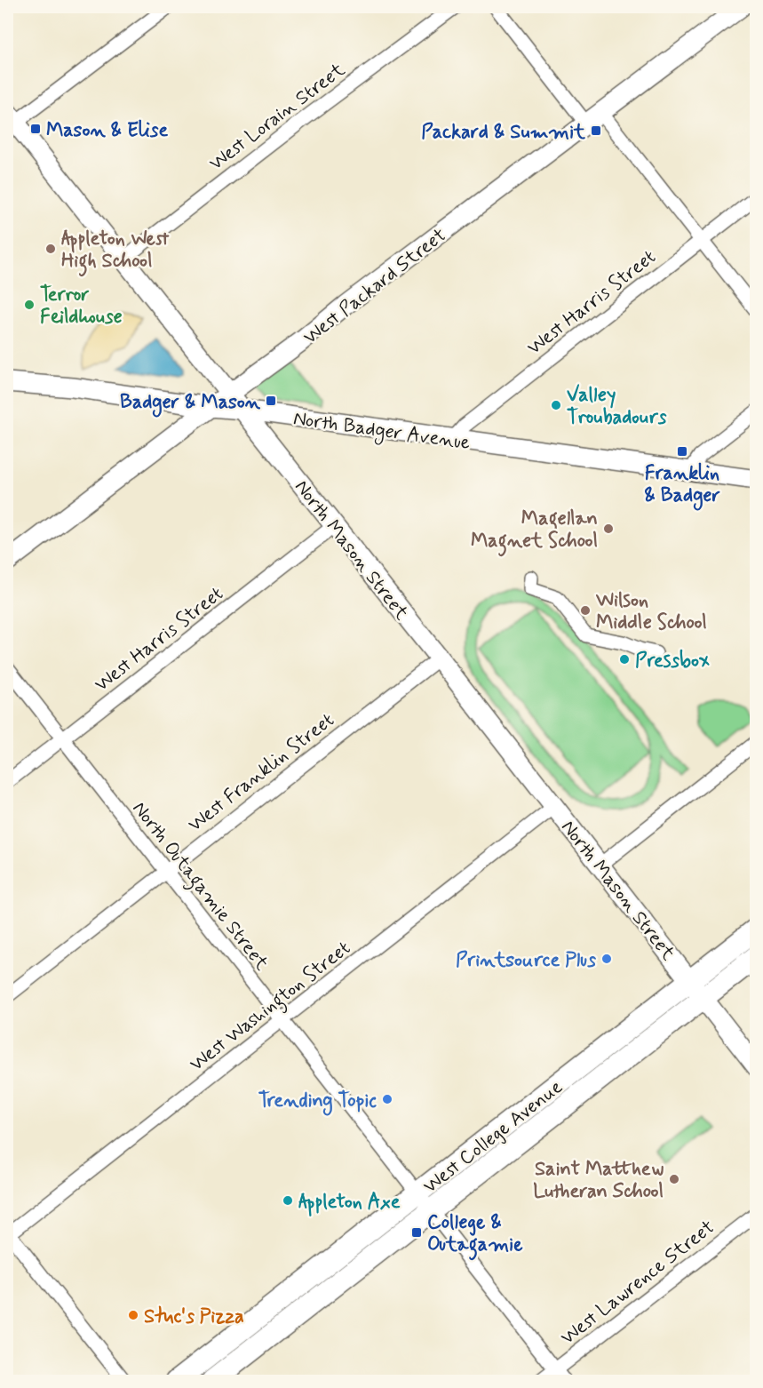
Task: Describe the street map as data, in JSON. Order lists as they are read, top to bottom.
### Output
{
  "streets": {
    "main road": [
      "West Packard Street",
      "North Badger Avenue",
      "North Mason Street",
      "West College Avenue"
    ],
    "street": [
      "West Lorain Street",
      "West Harris Street",
      "West Franklin Street",
      "North Outagamie Street",
      "West Washington Street",
      "West Lawrence Street"
    ]
  },
  "crossings": [
    ["West Lorain Street", "North Mason Street"],
    ["West Packard Street", "North Badger Avenue"],
    ["West Packard Street", "North Mason Street"],
    ["West Harris Street", "North Badger Avenue"],
    ["West Harris Street", "North Mason Street"],
    ["West Harris Street", "North Outagamie Street"],
    ["North Badger Avenue", "North Mason Street"],
    ["North Mason Street", "West Franklin Street"],
    ["North Mason Street", "West Washington Street"],
    ["North Mason Street", "West College Avenue"],
    ["West Franklin Street", "North Outagamie Street"],
    ["North Outagamie Street", "West Washington Street"],
    ["North Outagamie Street", "West College Avenue"],
    ["North Outagamie Street", "West Lawrence Street"]
  ],
  "places": {
    "transit": [
      "Mason & Elise",
      "Packard & Summit",
      "Badger & Mason",
      "Franklin & Badger",
      "College & Outagamie"
    ],
    "other": [
      "Appleton West High School",
      "Terror Feildhouse",
      "Valley Troubadours",
      "Magellan Magnet School",
      "Wilson Middle School",
      "Pressbox",
      "Printsource Plus",
      "Trending Topic",
      "Saint Matthew Lutheran School",
      "Appleton Axe",
      "Stuc's Pizza"
    ]
  }
}
